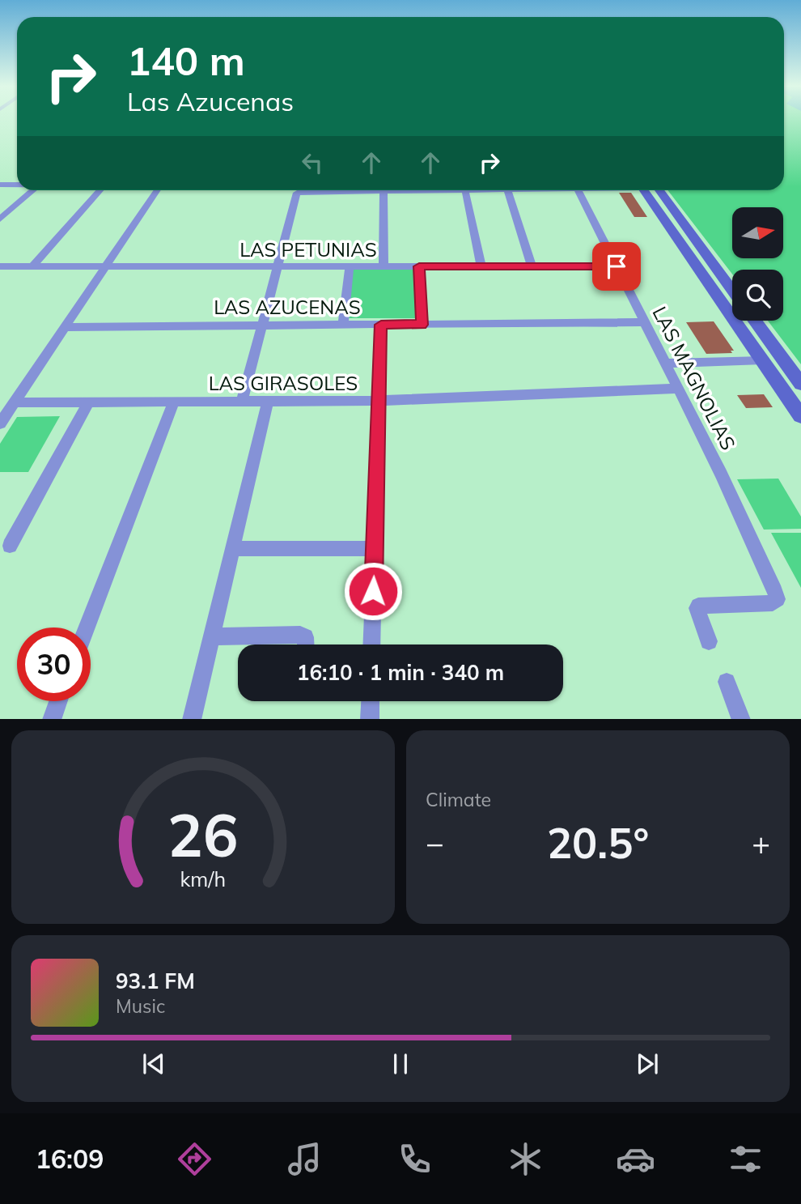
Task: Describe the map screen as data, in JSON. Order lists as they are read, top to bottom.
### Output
{
  "streets": {
    "street": [
      "LAS PETUNIAS",
      "LAS AZUCENAS",
      "LAS MAGNOLIAS",
      "LAS GIRASOLES"
    ]
  },
  "crossings": [
    ["LAS PETUNIAS", "LAS MAGNOLIAS"],
    ["LAS AZUCENAS", "LAS MAGNOLIAS"],
    ["LAS MAGNOLIAS", "LAS GIRASOLES"]
  ],
  "north": "right",
  "page": {
    "turn": ["140 m", "Las Azucenas"],
    "limit": "30",
    "trip": "16:10 · 1 min · 340 m",
    "tile": "Climate",
    "heat": ["−", "20.5°", "+"],
    "song": ["93.1 FM", "Music"],
    "tabs": "16:09",
    "gauge": ["26", "km/h"]
  }
}
